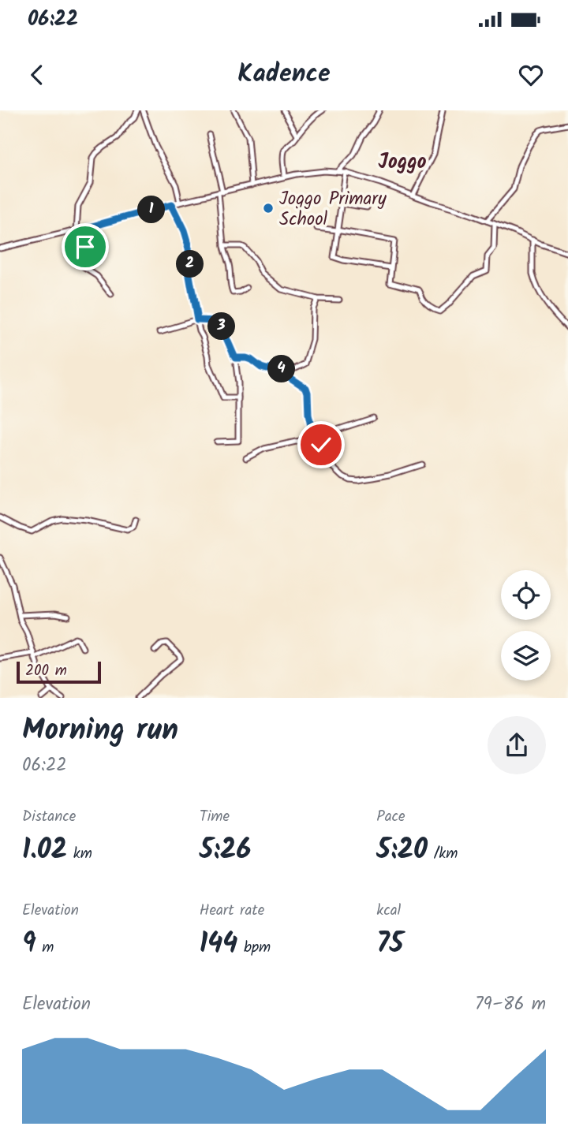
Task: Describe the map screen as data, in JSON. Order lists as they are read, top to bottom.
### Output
{
  "districts": ["Joggo"],
  "places": ["Joggo Primary School"],
  "scale_bar": "200 m",
  "page": {
    "status": "06:22",
    "header": "Kadence",
    "pins": [
      "1",
      "2",
      "3",
      "4"
    ],
    "scale": "200 m",
    "heading": ["Morning run", "06:22"],
    "stats": [
      ["Distance", "1.02 km"],
      ["Time", "5:26"],
      ["Pace", "5:20 /km"],
      ["Elevation", "9 m"],
      ["Heart rate", "144 bpm"],
      ["kcal", "75"]
    ],
    "chart": ["Elevation", "79–86 m"]
  }
}
